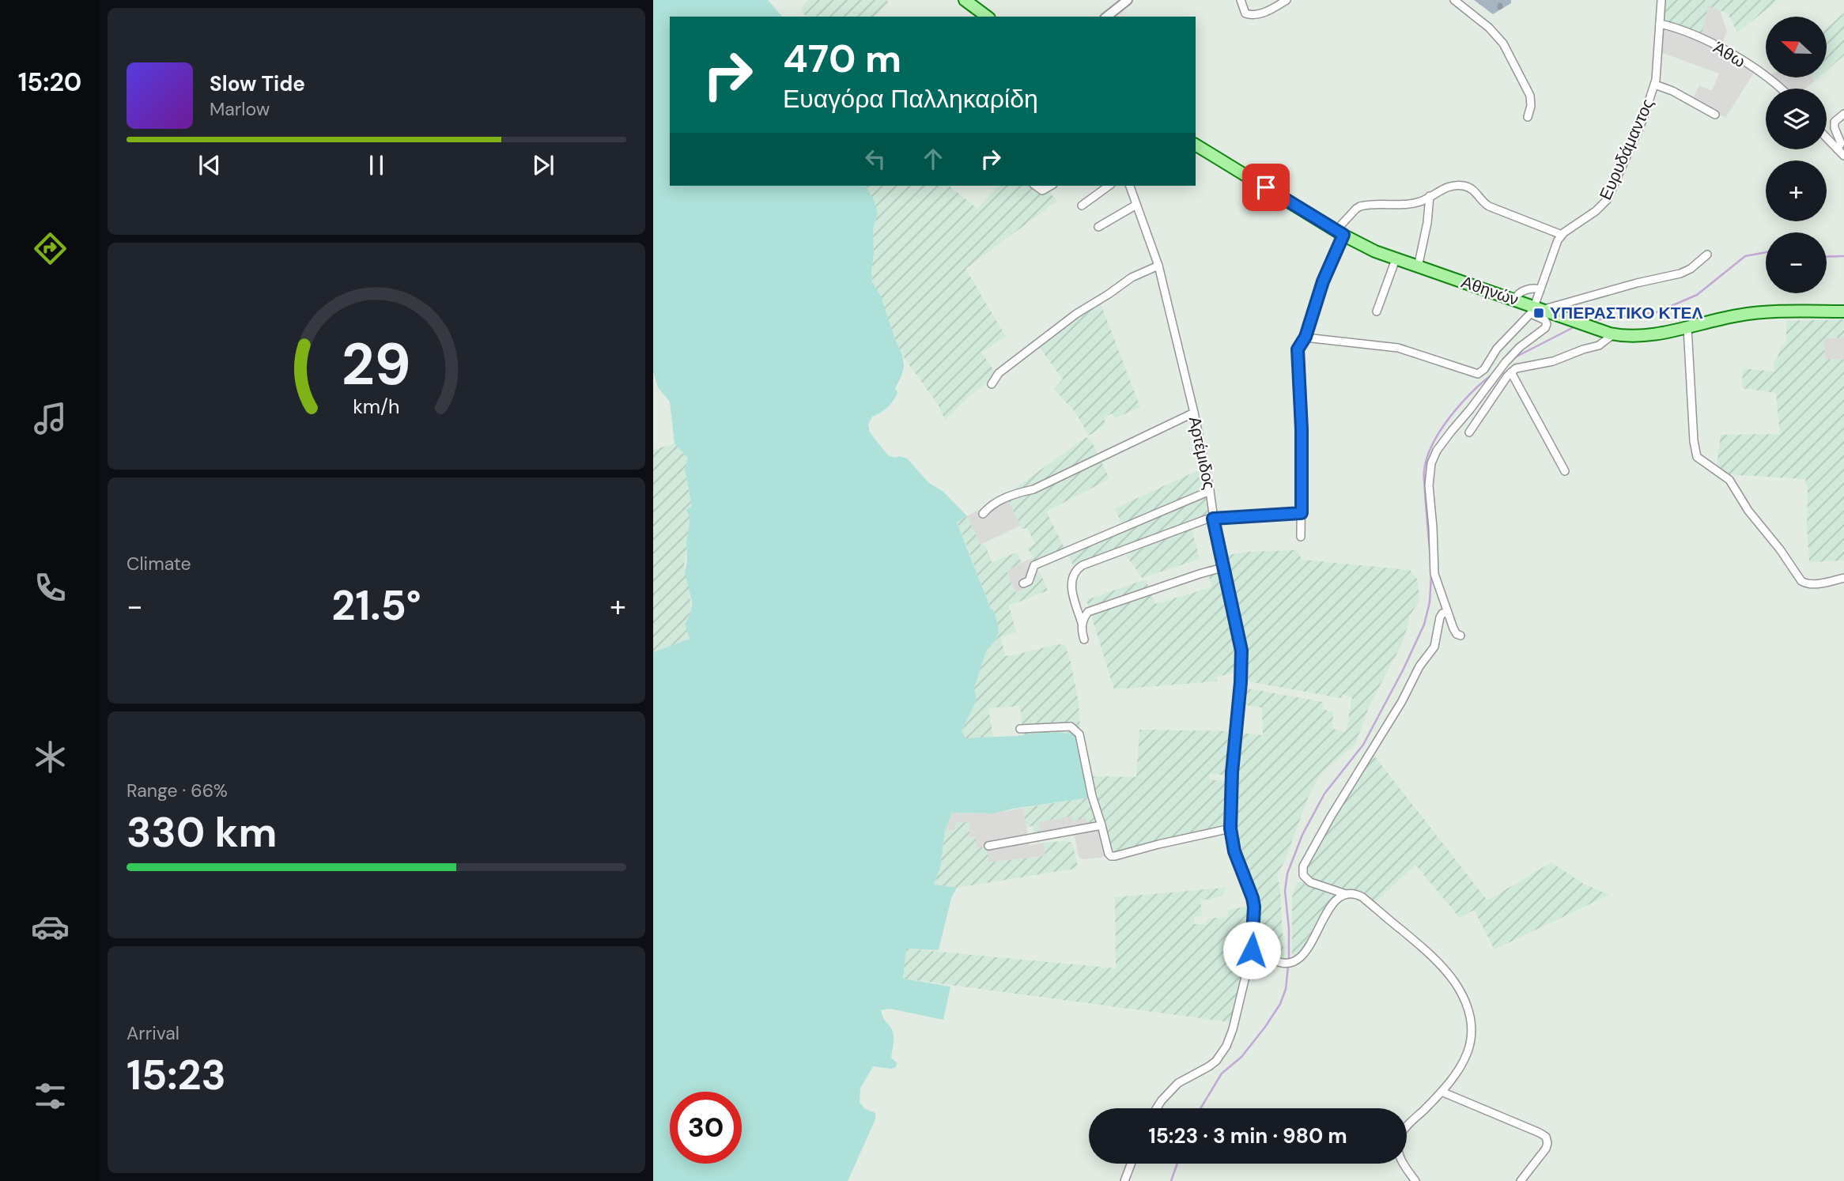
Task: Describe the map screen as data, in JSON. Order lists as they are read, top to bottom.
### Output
{
  "streets": {
    "main road": ["Αθηνών"],
    "street": ["Άθω", "Ευρυδάμαντος", "Αρτέμιδος"]
  },
  "crossings": [
    ["Άθω", "Ευρυδάμαντος"]
  ],
  "places": {
    "transit": ["ΥΠΕΡΑΣΤΙΚΟ ΚΤΕΛ"]
  },
  "north": "left",
  "page": {
    "tabs": "15:20",
    "map_buttons": ["+", "−"],
    "turn": ["470 m", "Ευαγόρα Παλληκαρίδη"],
    "song": ["Slow Tide", "Marlow"],
    "tile": [
      "Climate",
      ["Range · 66%", "330 km"],
      ["Arrival", "15:23"]
    ],
    "heat": ["−", "21.5°", "+"],
    "limit": "30",
    "trip": "15:23 · 3 min · 980 m",
    "gauge": ["29", "km/h"]
  }
}
